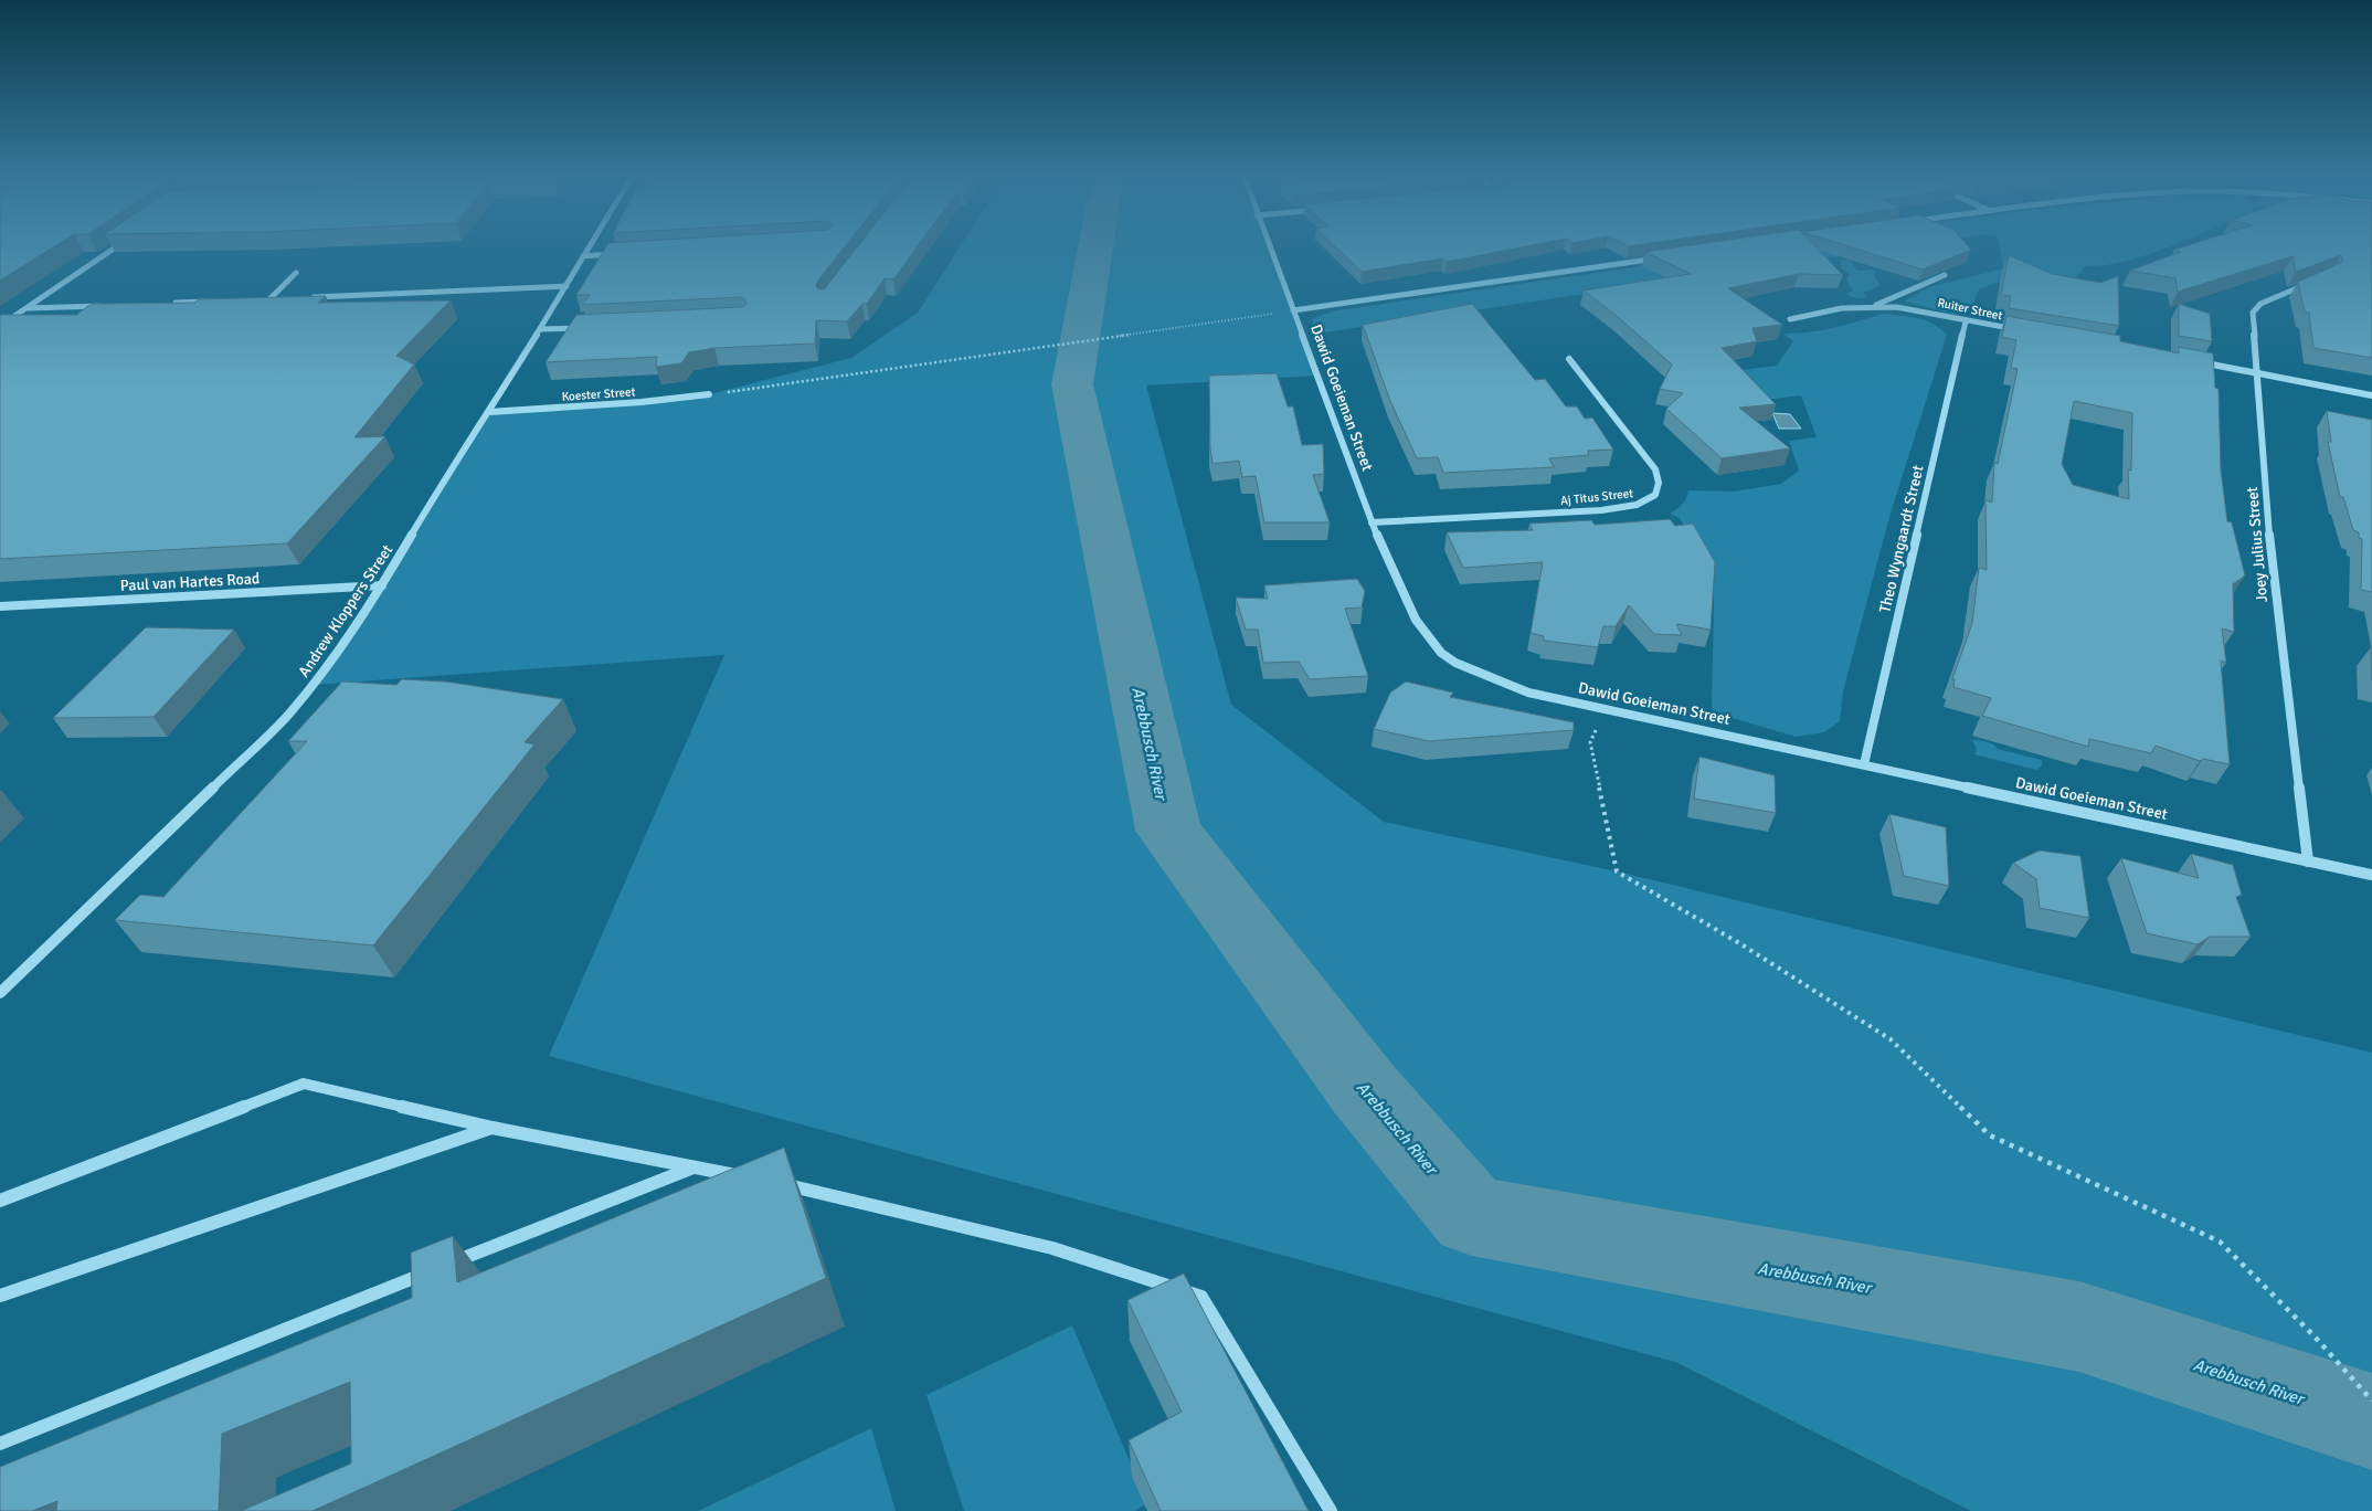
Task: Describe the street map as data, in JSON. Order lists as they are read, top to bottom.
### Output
{
  "streets": {
    "street": [
      "Ruiter Street",
      "Koester Street",
      "Dawid Goeieman Street",
      "Aj Titus Street",
      "Theo Wyngaardt Street",
      "Joey Julius Street",
      "Paul van Hartes Road",
      "Andrew Kloppers Street"
    ]
  },
  "crossings": [
    ["Ruiter Street", "Theo Wyngaardt Street"],
    ["Koester Street", "Andrew Kloppers Street"],
    ["Dawid Goeieman Street", "Aj Titus Street"],
    ["Dawid Goeieman Street", "Theo Wyngaardt Street"],
    ["Dawid Goeieman Street", "Joey Julius Street"],
    ["Paul van Hartes Road", "Andrew Kloppers Street"]
  ],
  "water": ["Arebbusch River"]
}
